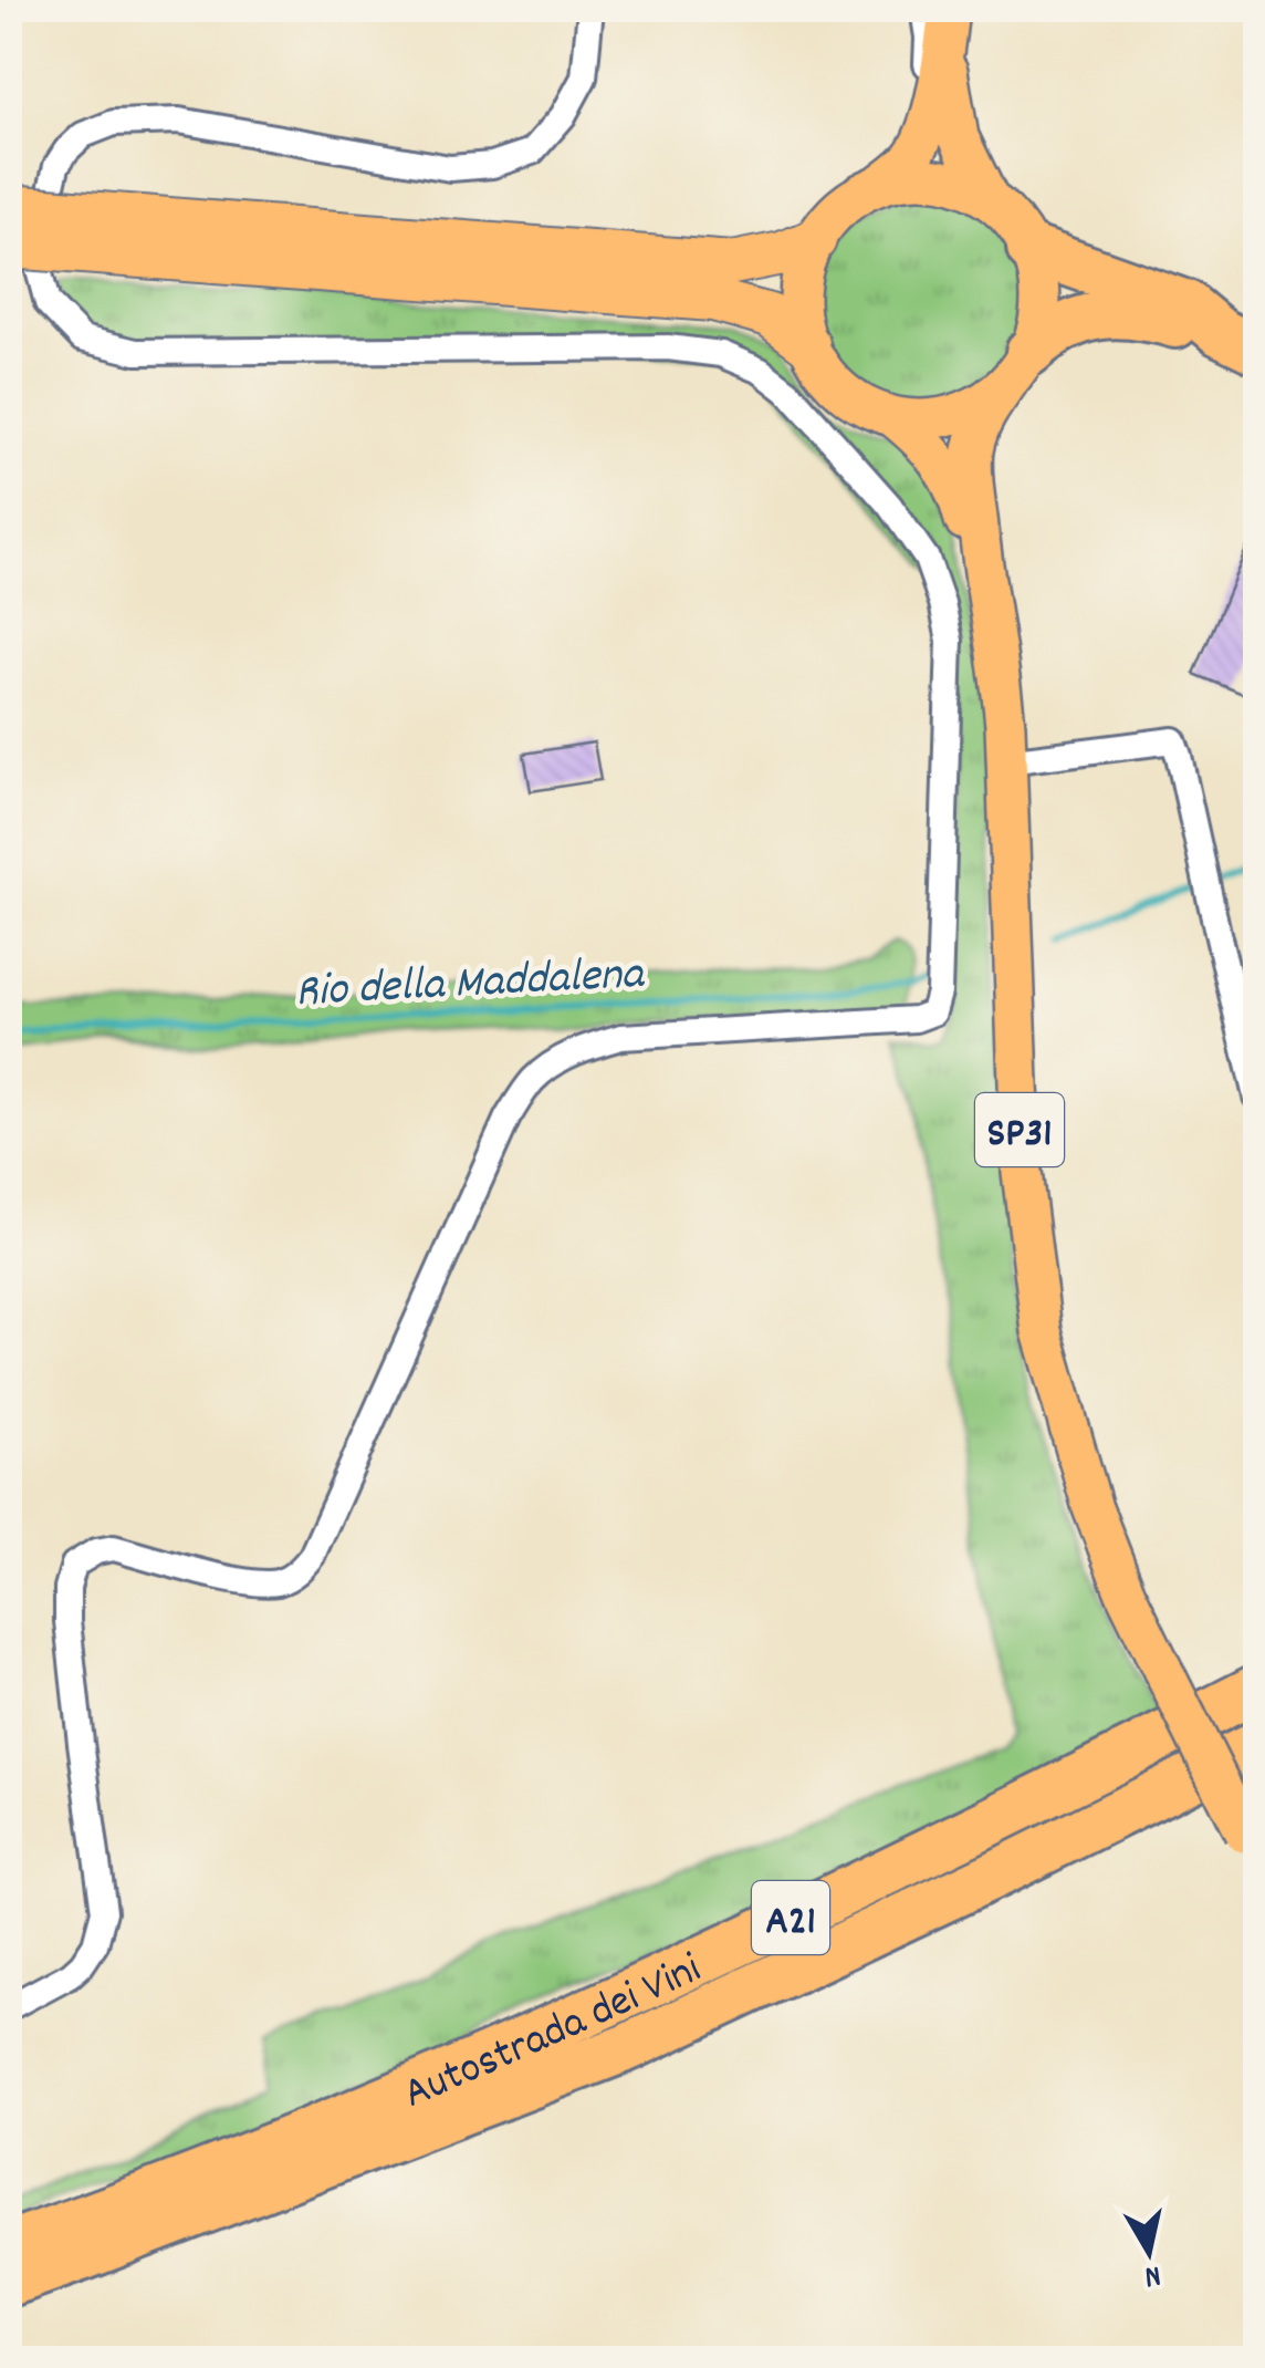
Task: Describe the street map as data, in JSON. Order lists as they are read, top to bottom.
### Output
{
  "streets": {
    "highway": ["A21", "Autostrada dei Vini"],
    "main road": ["SP31"]
  },
  "water": ["Rio della Maddalena"],
  "north": "bottom"
}
